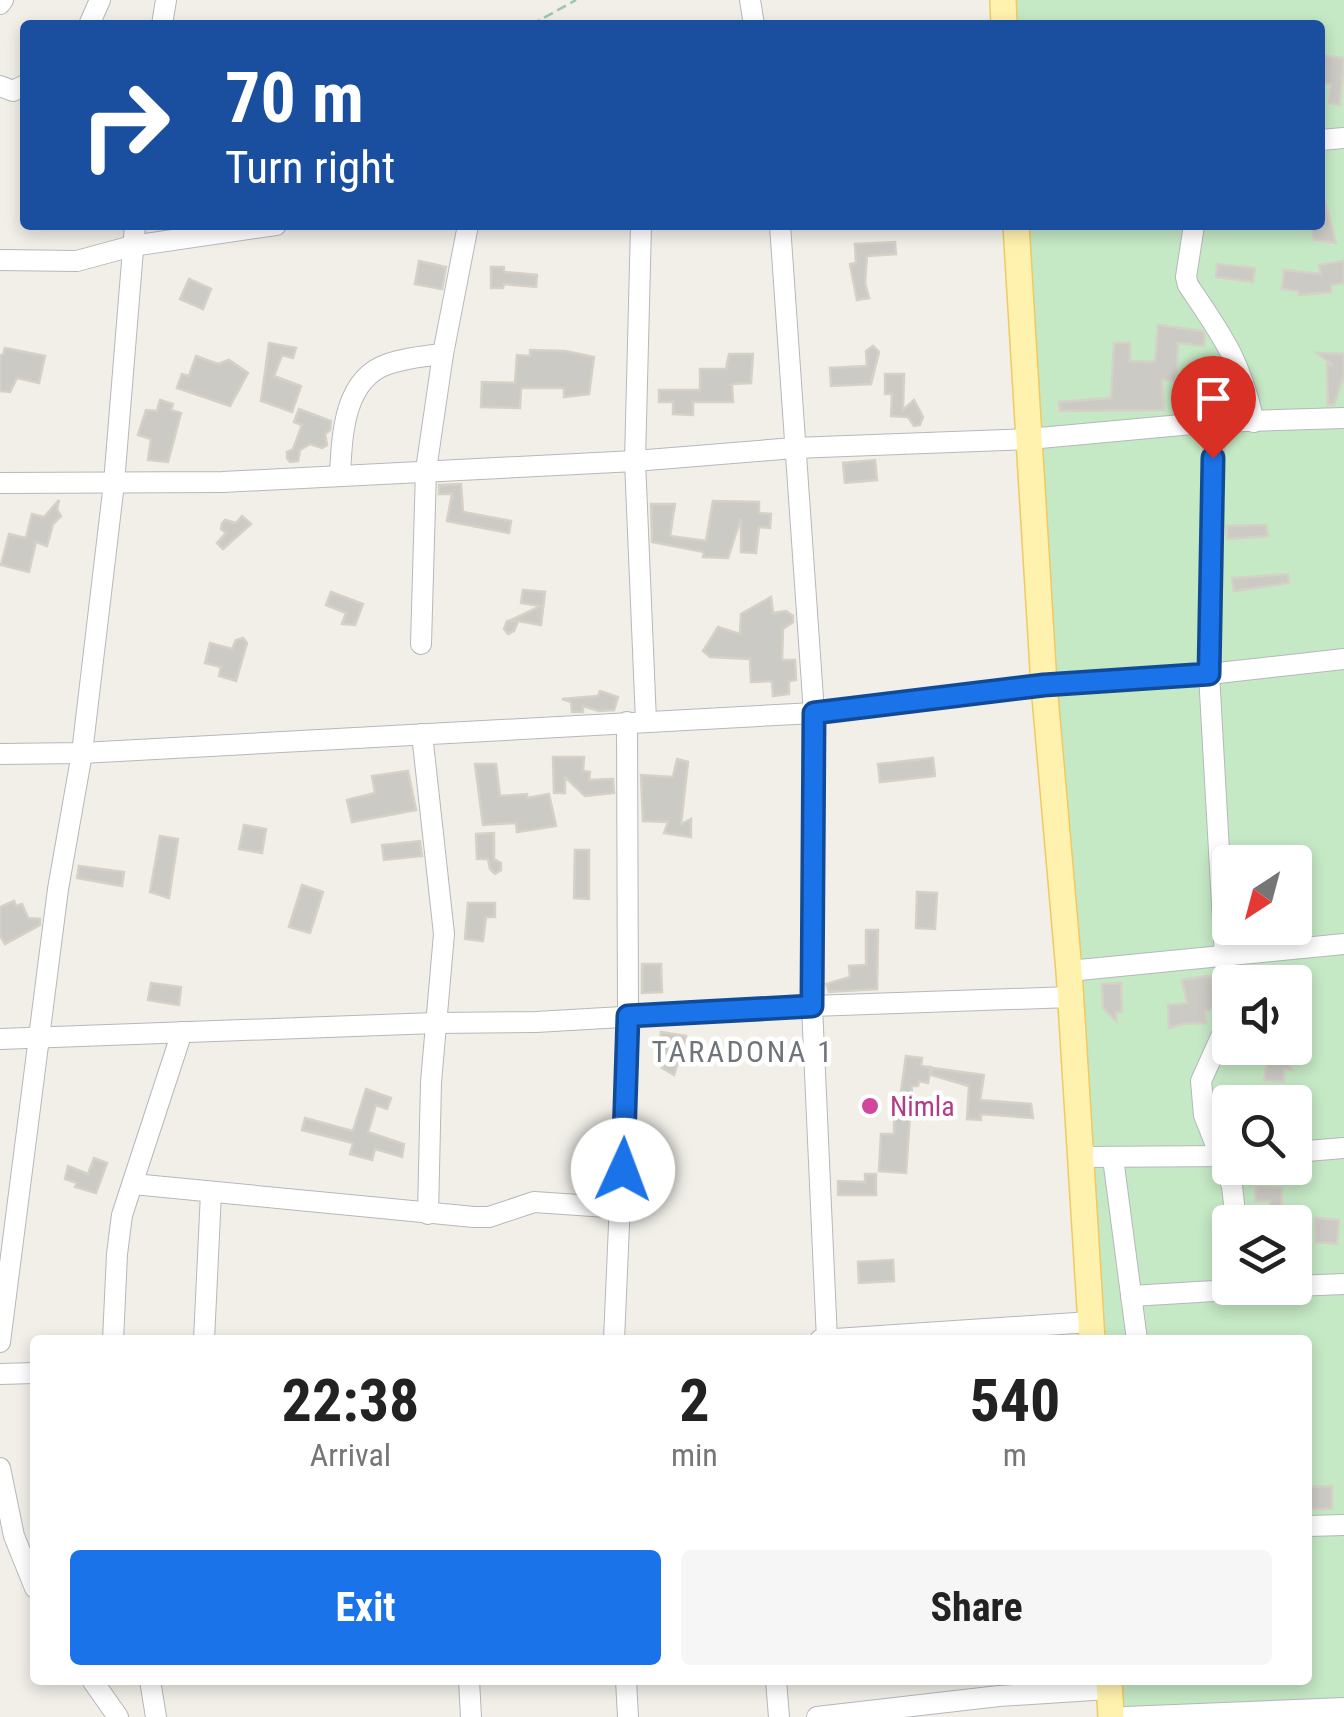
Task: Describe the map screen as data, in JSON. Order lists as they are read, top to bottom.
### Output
{
  "districts": ["TARADONA 1"],
  "places": ["Nimla"],
  "north": "bottom left",
  "page": {
    "turn": ["70 m", "Turn right"],
    "eta": [
      "22:38",
      "Arrival",
      "2",
      "min",
      "540",
      "m"
    ],
    "buttons": ["Exit", "Share"]
  }
}
